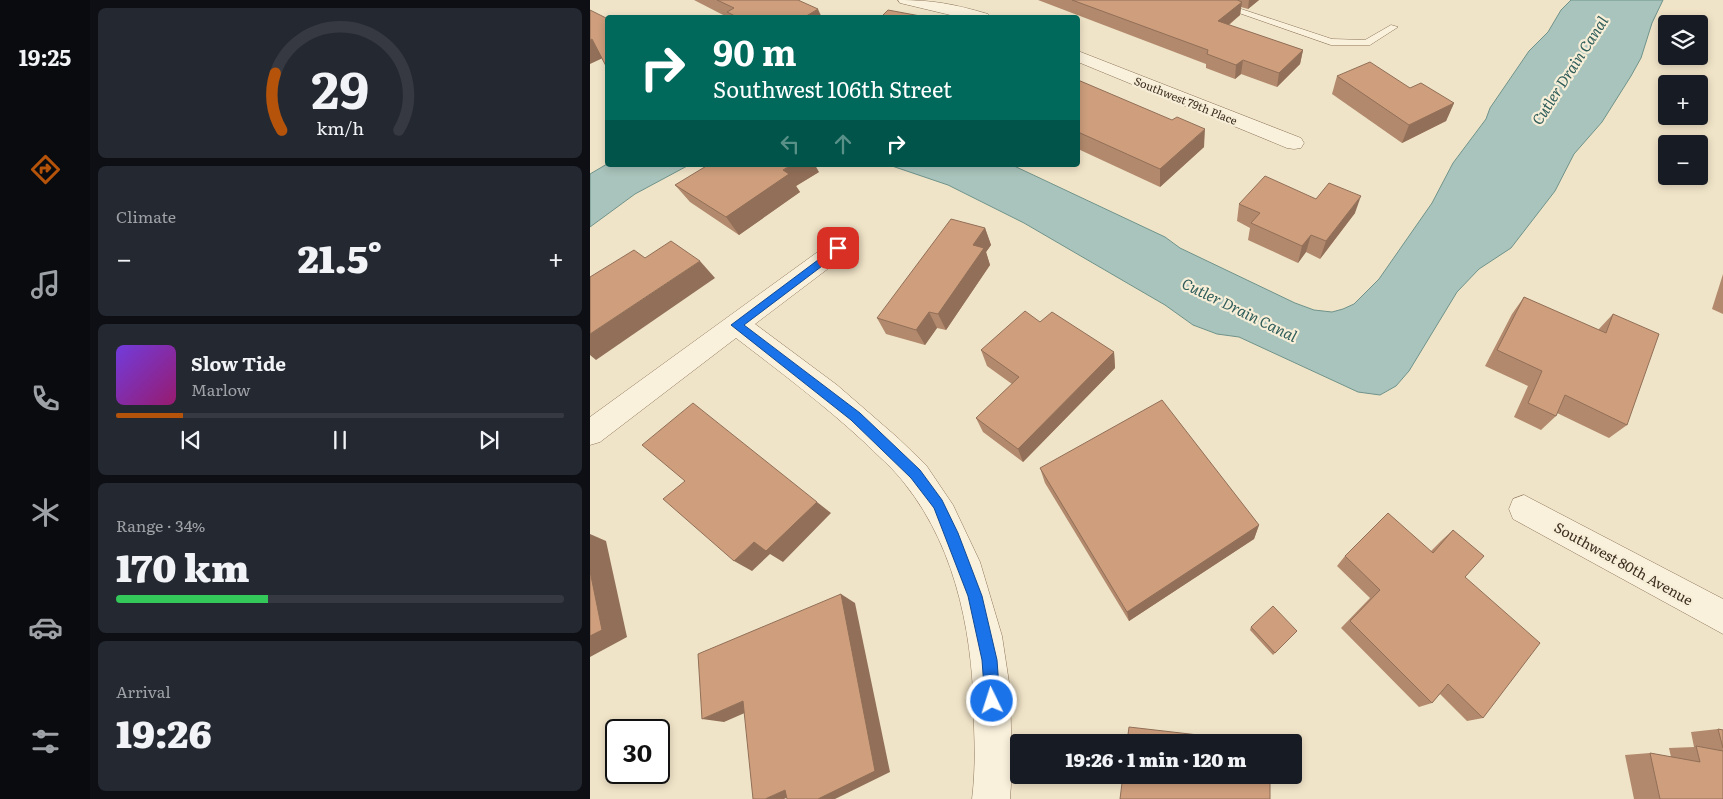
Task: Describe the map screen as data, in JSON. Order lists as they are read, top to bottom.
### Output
{
  "streets": {
    "street": ["Southwest 79th Place", "Southwest 80th Avenue"]
  },
  "water": ["Cutler Drain Canal"],
  "page": {
    "tabs": "19:25",
    "map_buttons": ["+", "−"],
    "turn": ["90 m", "Southwest 106th Street"],
    "tile": [
      "Climate",
      ["Range · 34%", "170 km"],
      ["Arrival", "19:26"]
    ],
    "heat": ["−", "21.5°", "+"],
    "song": ["Slow Tide", "Marlow"],
    "limit": "30",
    "trip": "19:26 · 1 min · 120 m",
    "gauge": ["29", "km/h"]
  }
}
